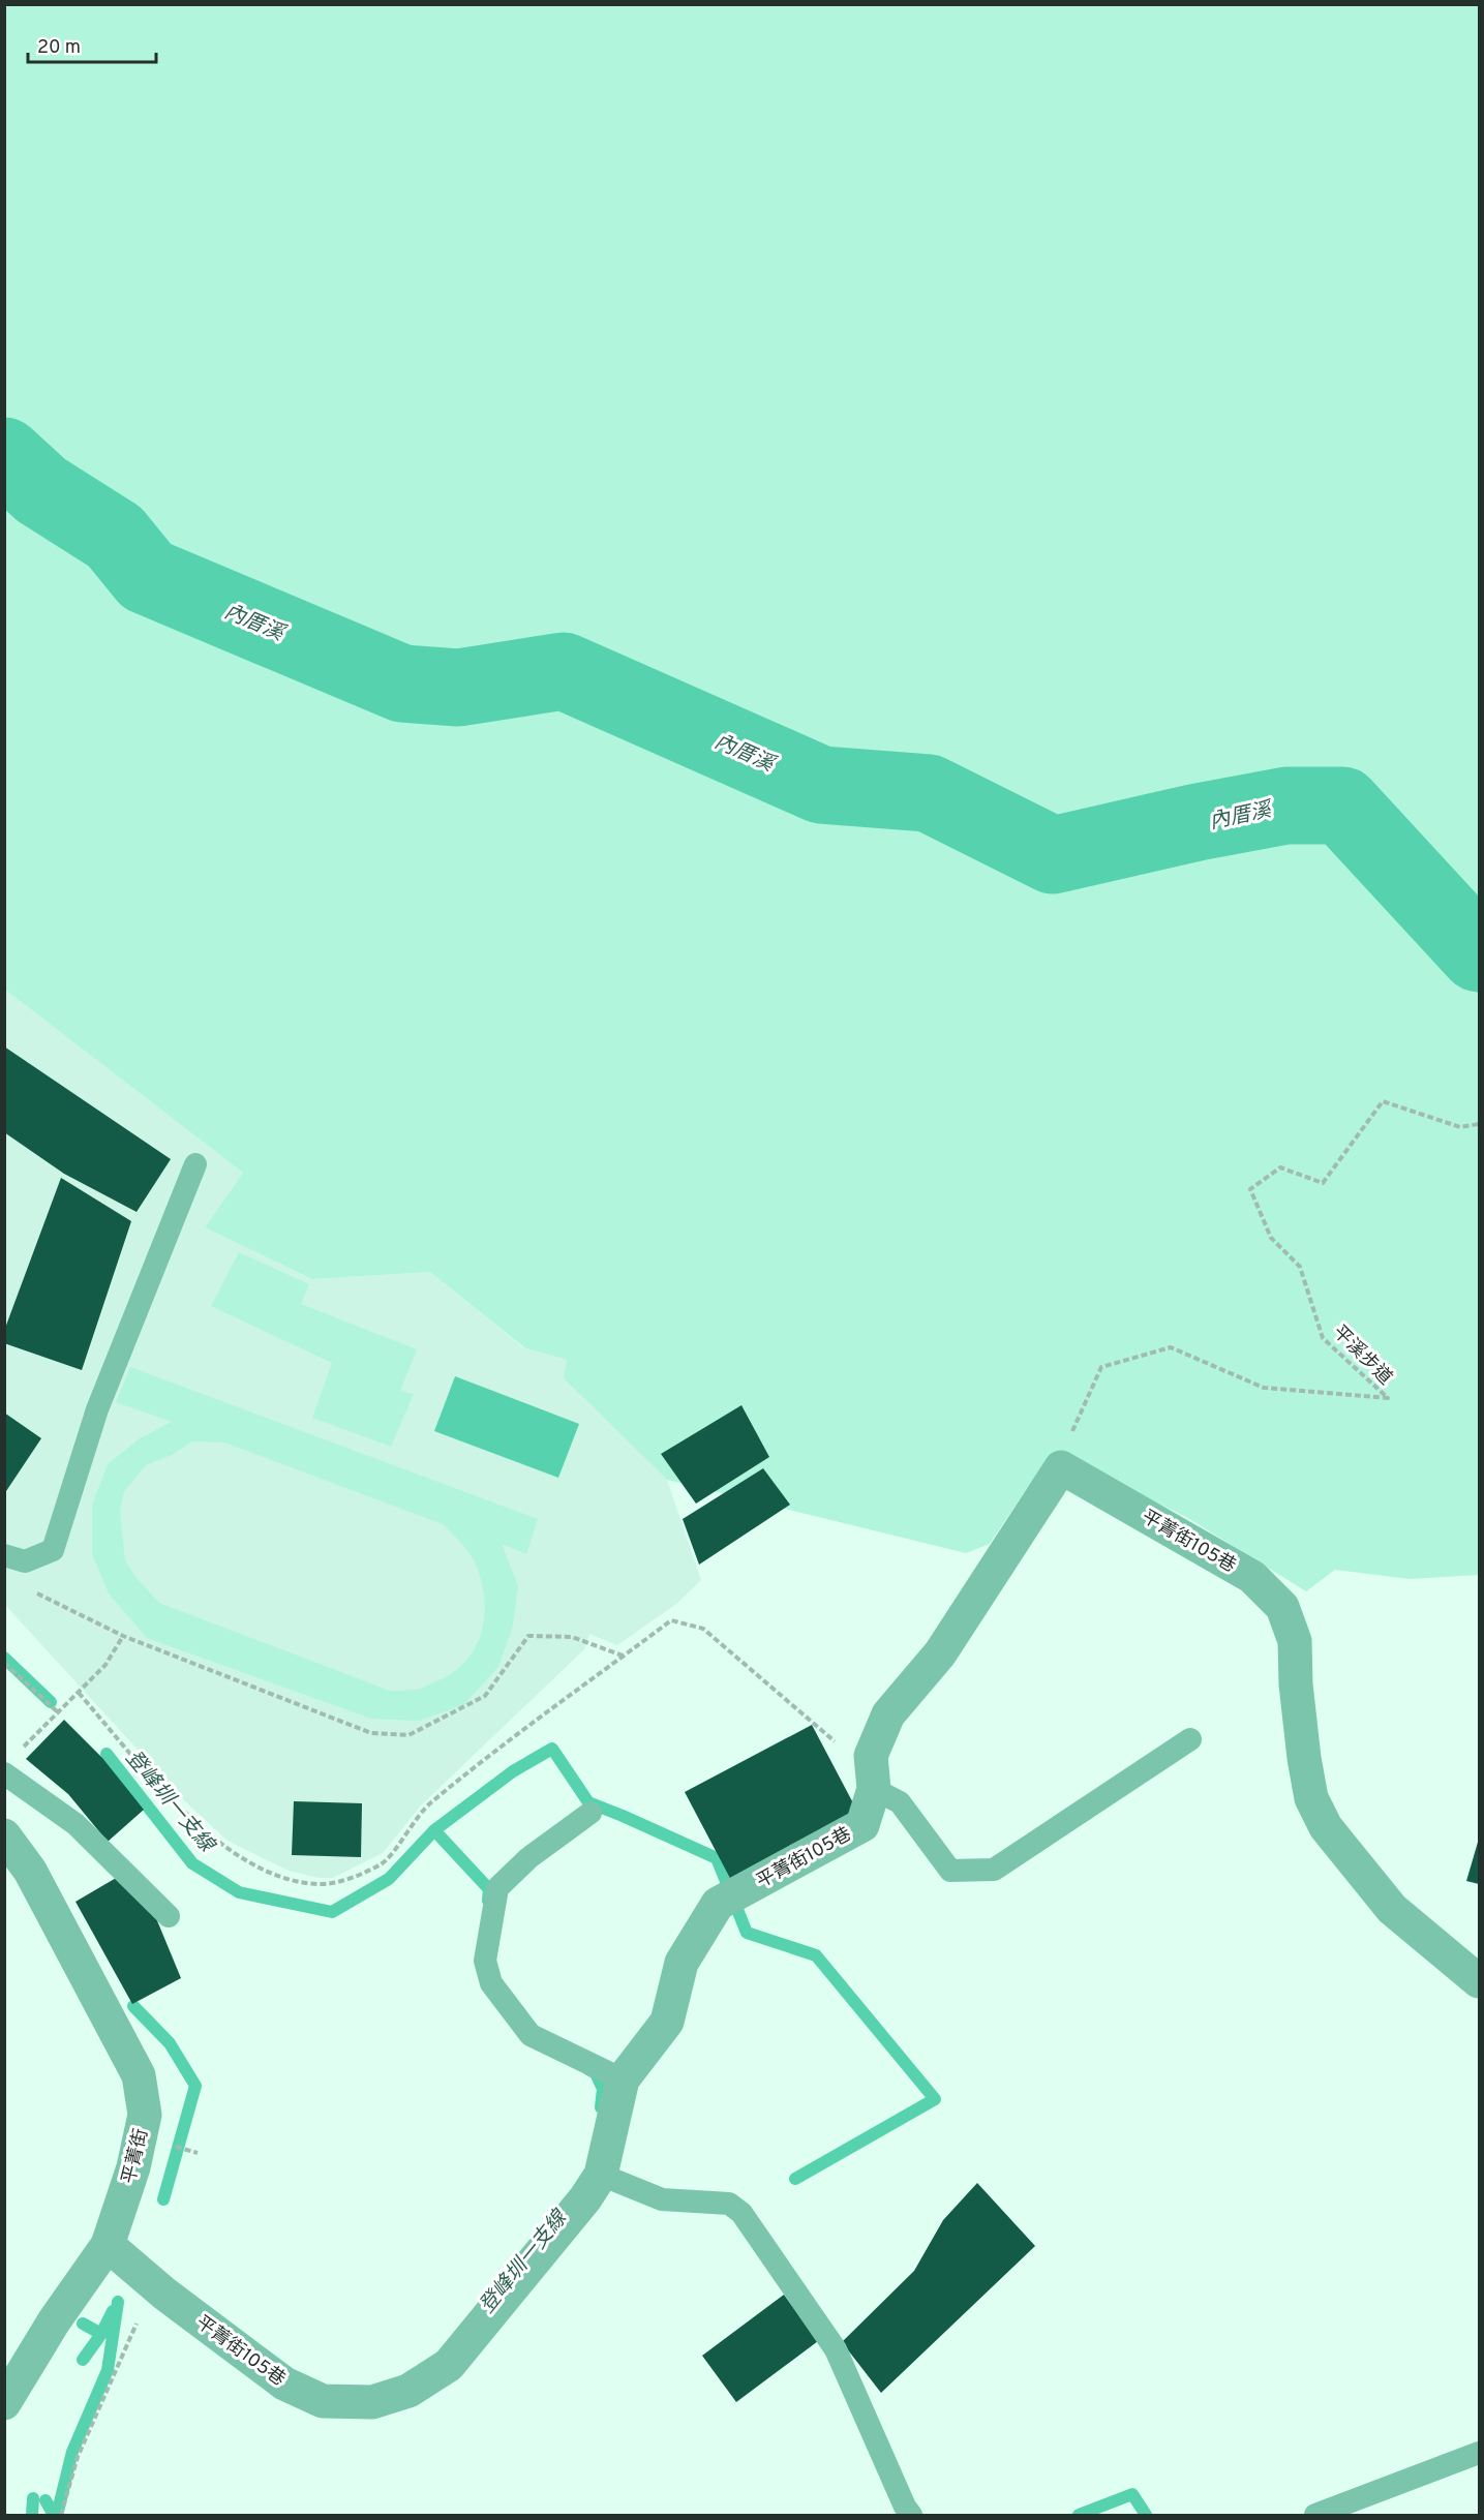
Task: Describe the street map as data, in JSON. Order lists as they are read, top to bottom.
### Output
{
  "streets": {
    "street": ["平菁街105巷", "平菁街"],
    "path": ["平溪步道"]
  },
  "crossings": [
    ["平溪步道", "平菁街105巷"],
    ["平菁街105巷", "平菁街"]
  ],
  "water": ["內厝溪", "登峰圳一支線"],
  "scale_bar": "20 m"
}
